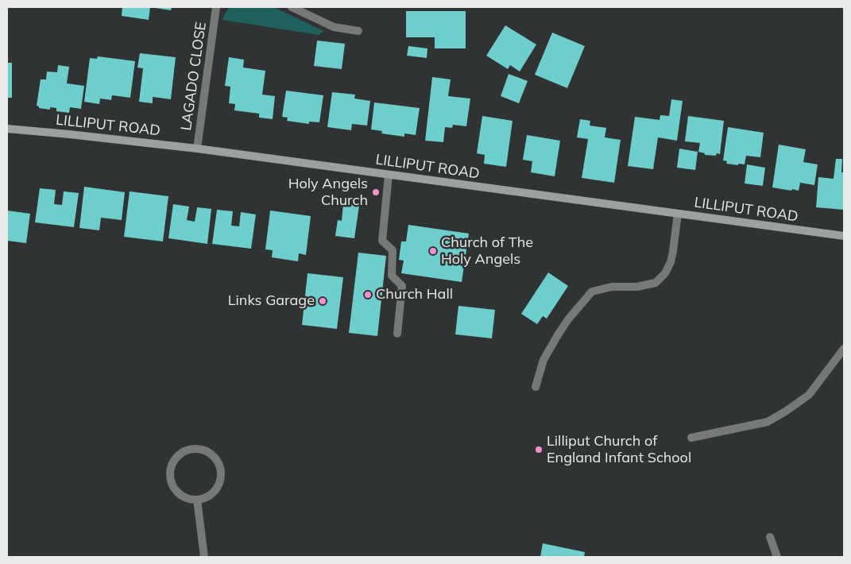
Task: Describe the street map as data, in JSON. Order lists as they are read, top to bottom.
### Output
{
  "streets": {
    "street": ["LAGADO CLOSE", "LILLIPUT ROAD"]
  },
  "crossings": [
    ["LAGADO CLOSE", "LILLIPUT ROAD"]
  ],
  "places": [
    "Holy Angels Church",
    "Church of The Holy Angels",
    "Church Hall",
    "Links Garage",
    "Lilliput Church of England Infant School"
  ]
}
